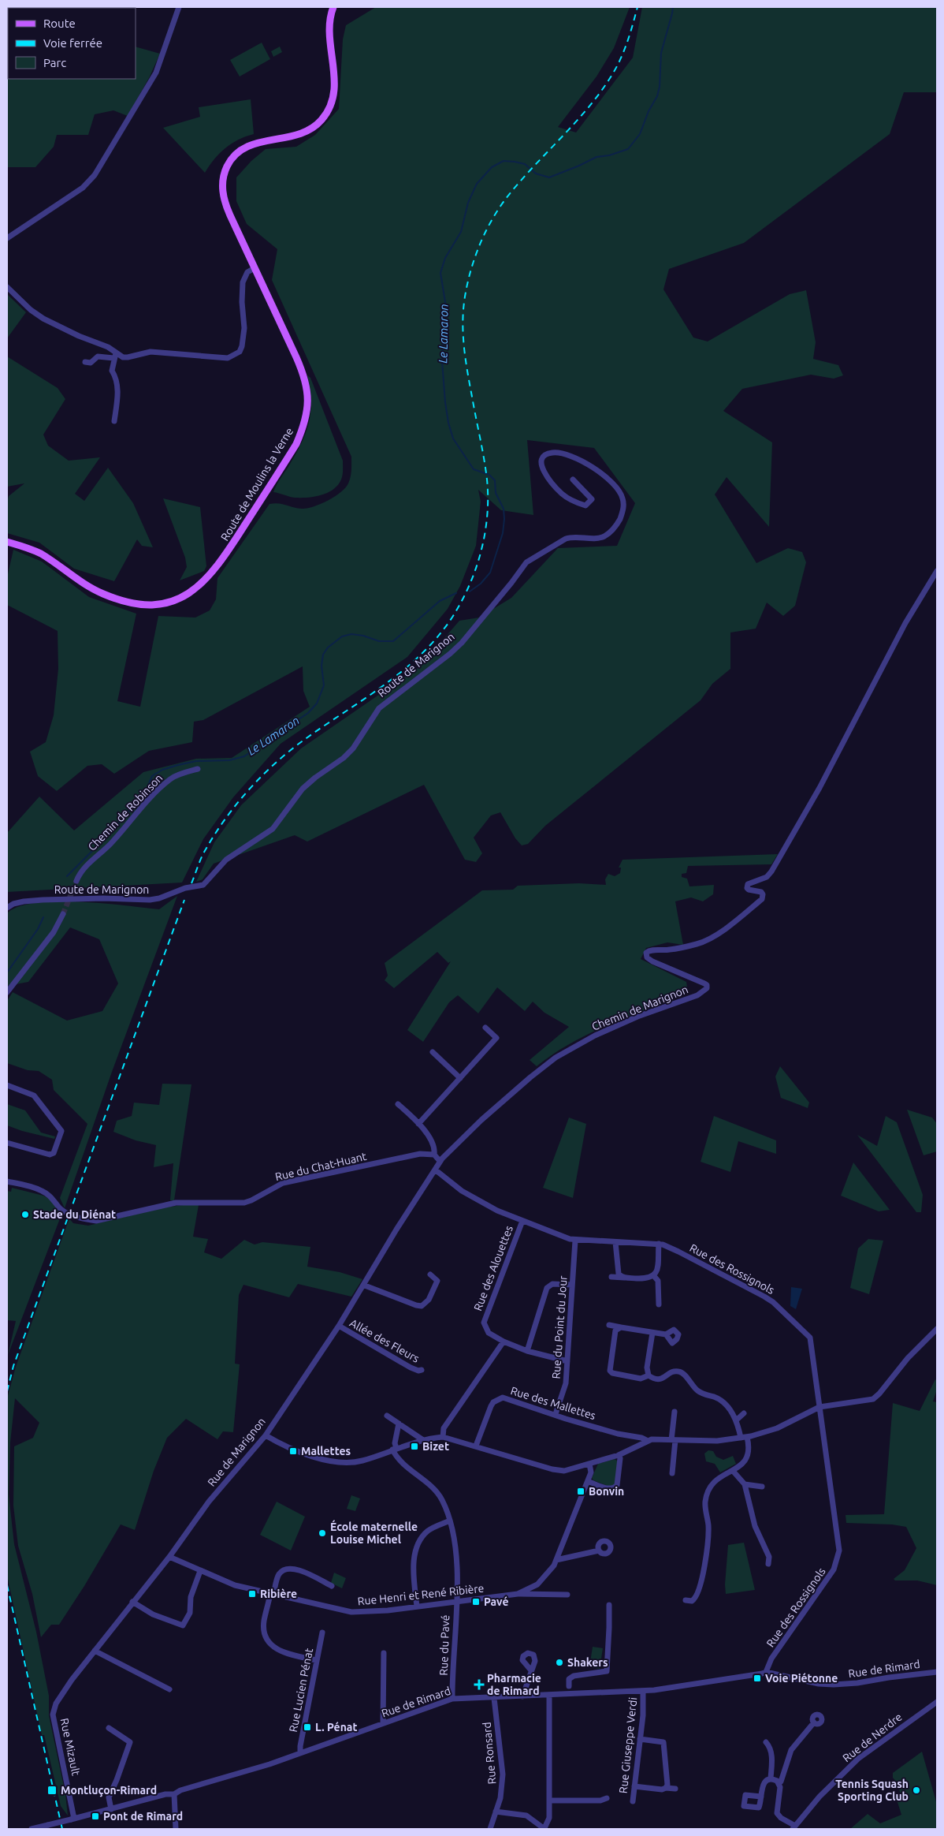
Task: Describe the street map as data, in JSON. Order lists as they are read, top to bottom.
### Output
{
  "streets": {
    "main road": ["Route de Moulins la Verne"],
    "street": [
      "Route de Marignon",
      "Chemin de Robinson",
      "Chemin de Marignon",
      "Rue du Chat-Huant",
      "Rue des Alouettes",
      "Rue des Rossignols",
      "Rue du Point du Jour",
      "Allée des Fleurs",
      "Rue des Mallettes",
      "Rue de Marignon",
      "Rue Henri et René Ribière",
      "Rue du Pavé",
      "Rue de Rimard",
      "Rue Lucien Pénat",
      "Rue de Nerdre",
      "Rue Giuseppe Verdi",
      "Rue Mizault",
      "Rue Ronsard"
    ]
  },
  "crossings": [
    ["Chemin de Marignon", "Rue de Marignon"],
    ["Rue des Alouettes", "Rue des Rossignols"],
    ["Rue des Alouettes", "Rue du Point du Jour"],
    ["Rue des Rossignols", "Rue du Point du Jour"],
    ["Rue des Rossignols", "Rue des Mallettes"],
    ["Rue des Rossignols", "Rue de Marignon"],
    ["Rue des Rossignols", "Rue de Rimard"],
    ["Rue du Point du Jour", "Rue des Mallettes"],
    ["Allée des Fleurs", "Rue de Marignon"],
    ["Rue de Marignon", "Rue Henri et René Ribière"],
    ["Rue de Marignon", "Rue Mizault"],
    ["Rue Henri et René Ribière", "Rue du Pavé"],
    ["Rue du Pavé", "Rue de Rimard"],
    ["Rue de Rimard", "Rue Lucien Pénat"],
    ["Rue de Rimard", "Rue Giuseppe Verdi"],
    ["Rue de Rimard", "Rue Mizault"],
    ["Rue de Rimard", "Rue Ronsard"]
  ],
  "water": ["Le Lamaron"],
  "places": {
    "other": [
      "Stade du Diénat",
      "École maternelle Louise Michel",
      "Shakers",
      "Tennis Squash Sporting Club"
    ],
    "transit": [
      "Bizet",
      "Mallettes",
      "Bonvin",
      "Ribière",
      "Pavé",
      "Voie Piétonne",
      "L. Pénat",
      "Montluçon-Rimard",
      "Pont de Rimard"
    ],
    "health": ["Pharmacie de Rimard"]
  },
  "legend": ["Route", "Voie ferrée", "Parc"]
}
